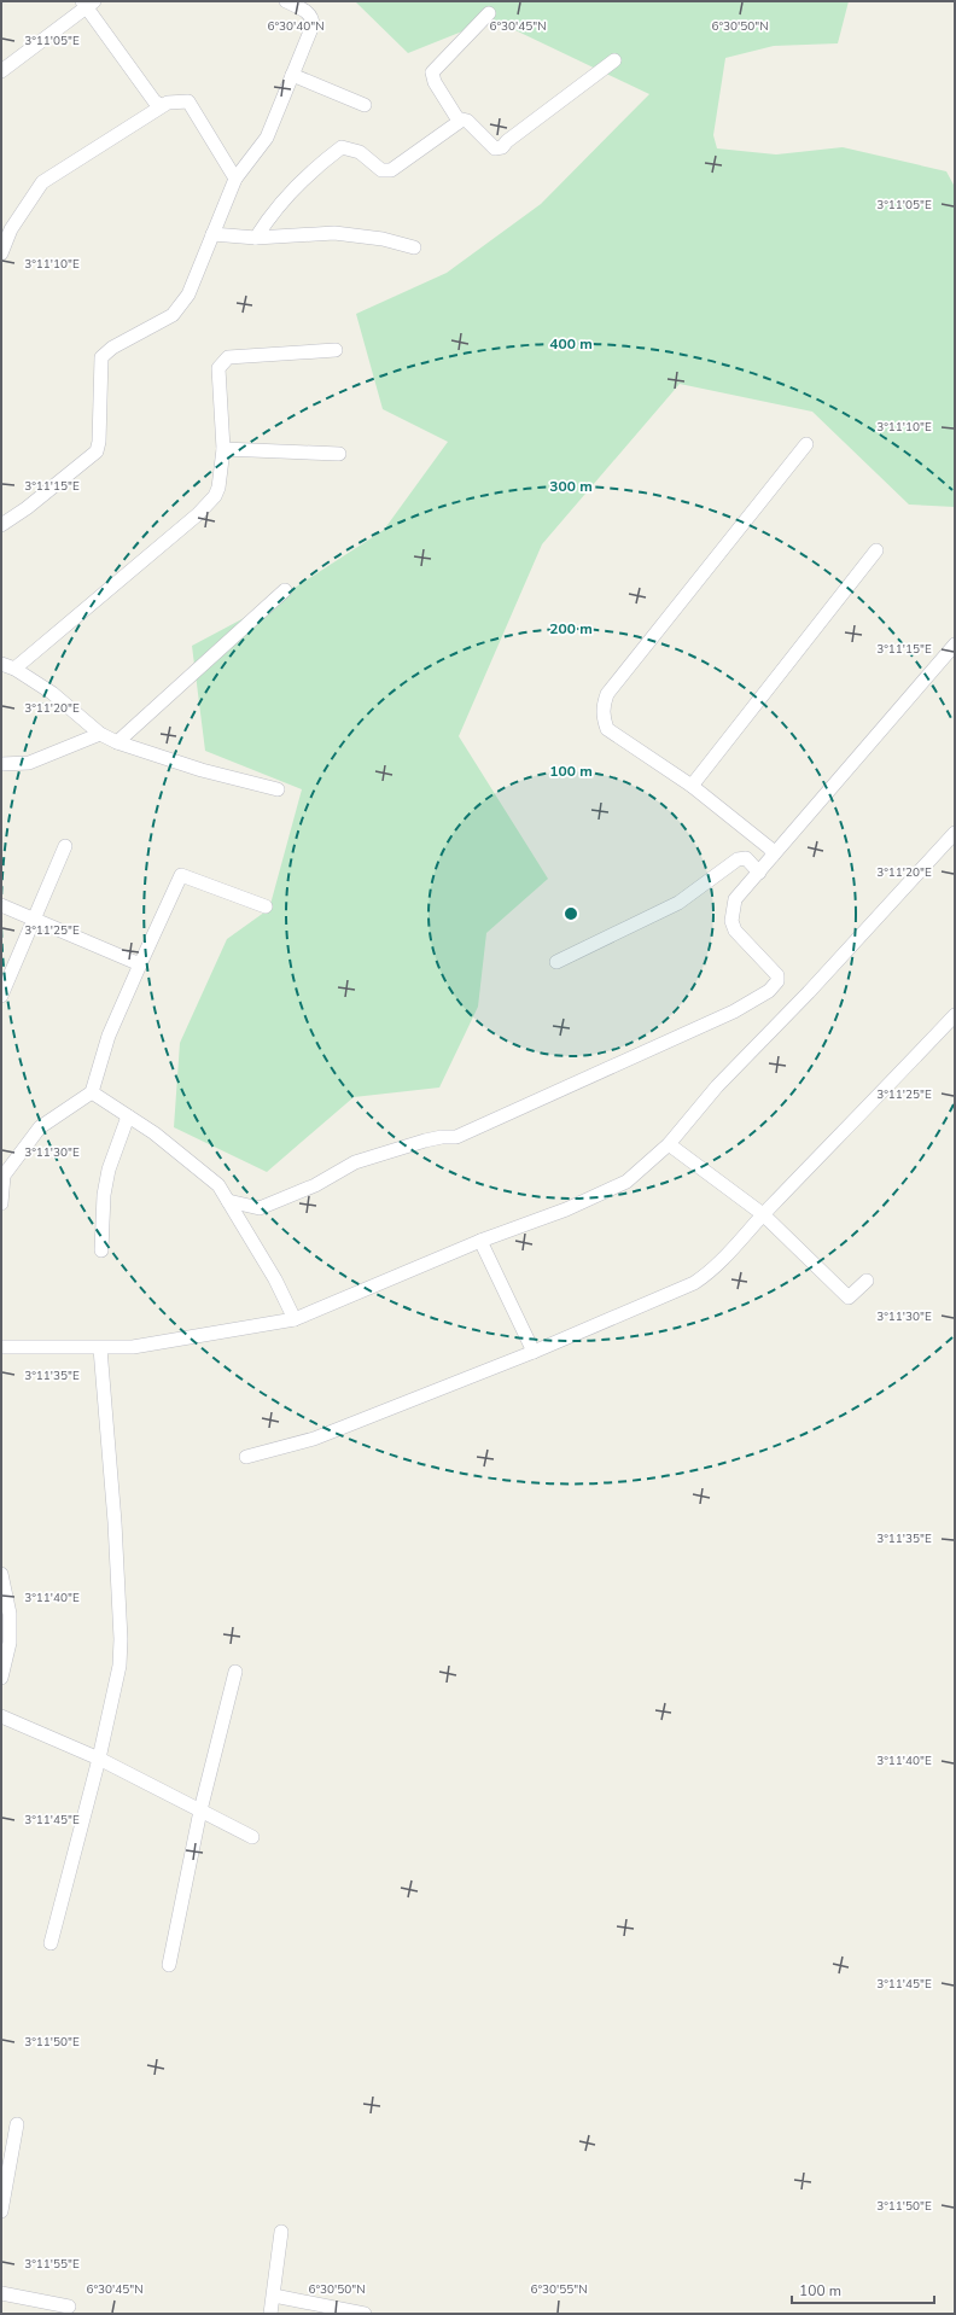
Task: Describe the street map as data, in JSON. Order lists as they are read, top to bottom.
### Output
{
  "scale_bar": "100 m",
  "coordinates": [
    "6°30'40\"N",
    "6°30'45\"N",
    "6°30'50\"N",
    "3°11'05\"E",
    "3°11'10\"E",
    "3°11'15\"E",
    "3°11'20\"E",
    "3°11'25\"E",
    "3°11'30\"E",
    "3°11'35\"E",
    "3°11'40\"E",
    "3°11'45\"E",
    "3°11'50\"E",
    "3°11'55\"E",
    "6°30'55\"N"
  ],
  "rings": [
    "400 m",
    "300 m",
    "200 m",
    "100 m"
  ]
}
